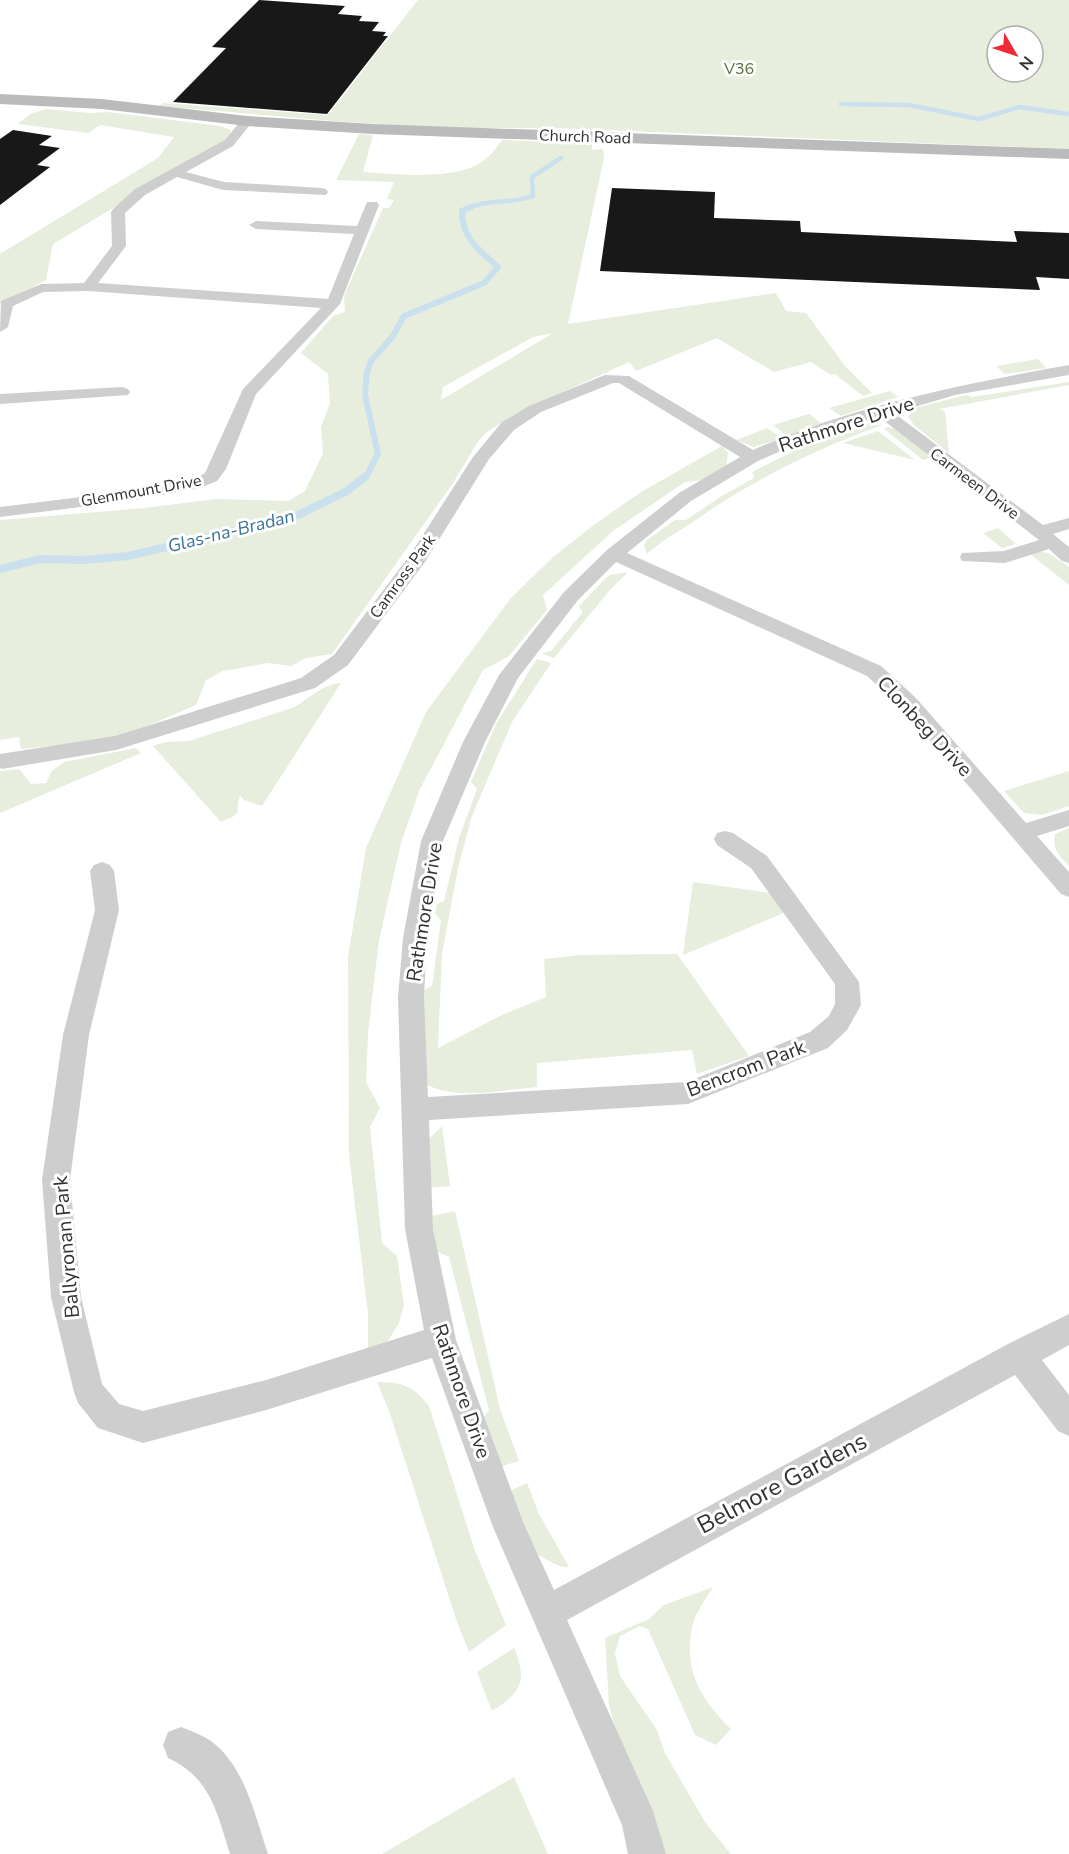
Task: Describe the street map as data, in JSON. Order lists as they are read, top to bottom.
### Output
{
  "streets": {
    "street": [
      "Church Road",
      "Rathmore Drive",
      "Carmeen Drive",
      "Glenmount Drive",
      "Camross Park",
      "Clonbeg Drive",
      "Bencrom Park",
      "Ballyronan Park",
      "Belmore Gardens"
    ]
  },
  "crossings": [
    ["Rathmore Drive", "Carmeen Drive"],
    ["Rathmore Drive", "Camross Park"],
    ["Rathmore Drive", "Clonbeg Drive"],
    ["Rathmore Drive", "Bencrom Park"],
    ["Rathmore Drive", "Ballyronan Park"],
    ["Rathmore Drive", "Belmore Gardens"]
  ],
  "water": ["Glas-na-Bradan"],
  "parks": ["V36"],
  "north": "bottom right"
}
